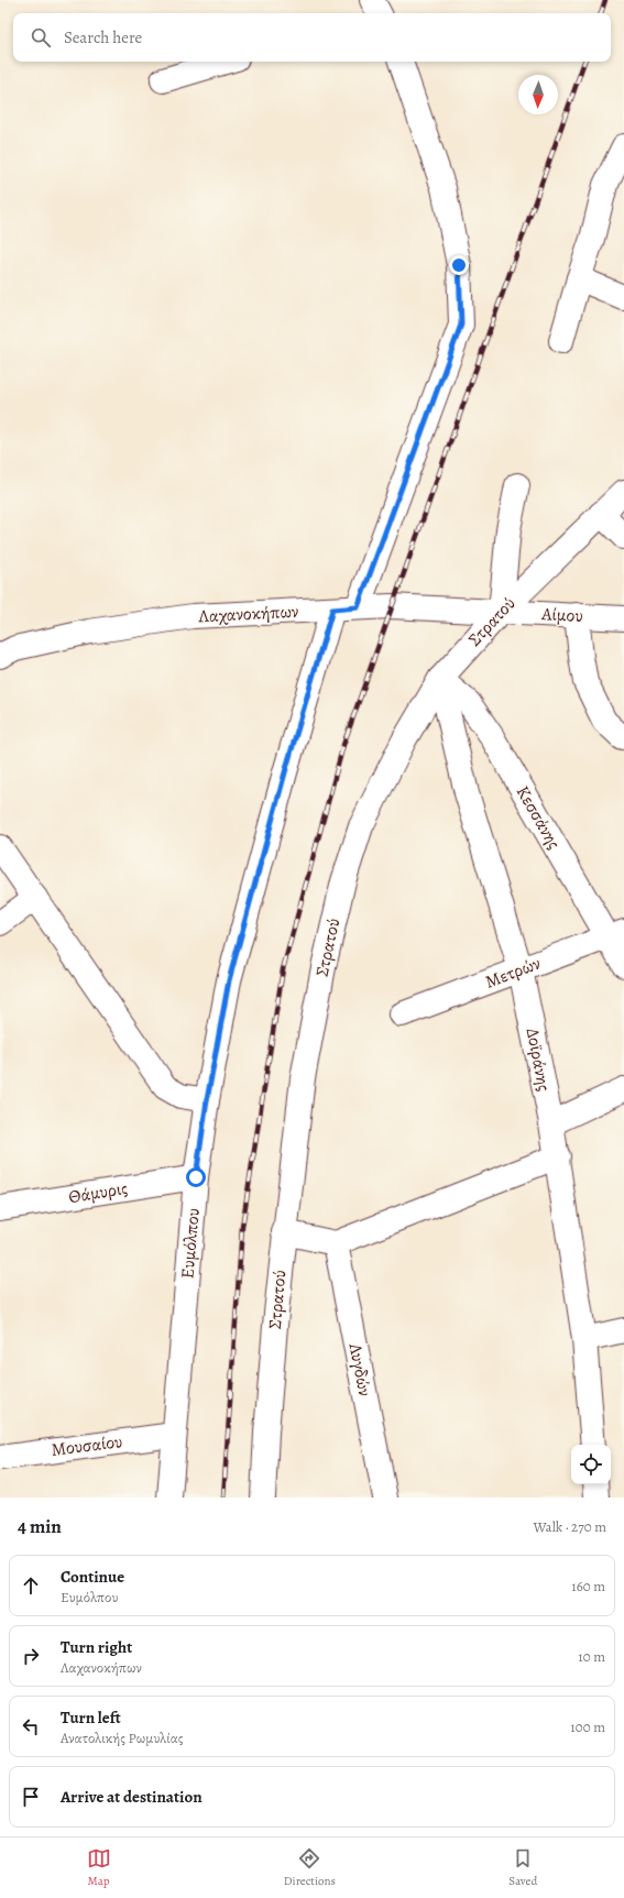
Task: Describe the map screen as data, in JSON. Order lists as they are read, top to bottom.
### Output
{
  "streets": {
    "street": [
      "Λαχανοκήπων",
      "Αίμου",
      "Στρατού",
      "Κεσσάνης",
      "Μετρών",
      "Δοϊράνης",
      "Θάμυρις",
      "Ευμόλπου",
      "Λυγδών",
      "Μουσαίου"
    ]
  },
  "crossings": [
    ["Λαχανοκήπων", "Αίμου"],
    ["Λαχανοκήπων", "Στρατού"],
    ["Λαχανοκήπων", "Ευμόλπου"],
    ["Αίμου", "Στρατού"],
    ["Στρατού", "Κεσσάνης"],
    ["Στρατού", "Δοϊράνης"],
    ["Κεσσάνης", "Μετρών"],
    ["Κεσσάνης", "Δοϊράνης"],
    ["Μετρών", "Δοϊράνης"],
    ["Θάμυρις", "Ευμόλπου"],
    ["Ευμόλπου", "Μουσαίου"]
  ],
  "north": "bottom",
  "page": {
    "search": "Search here",
    "heading": ["4 min", "Walk · 270 m"],
    "list": [
      ["Continue", "Ευμόλπου", "160 m"],
      ["Turn right", "Λαχανοκήπων", "10 m"],
      ["Turn left", "Ανατολικής Ρωμυλίας", "100 m"],
      "Arrive at destination"
    ],
    "nav": ["Map", "Directions", "Saved"]
  }
}
